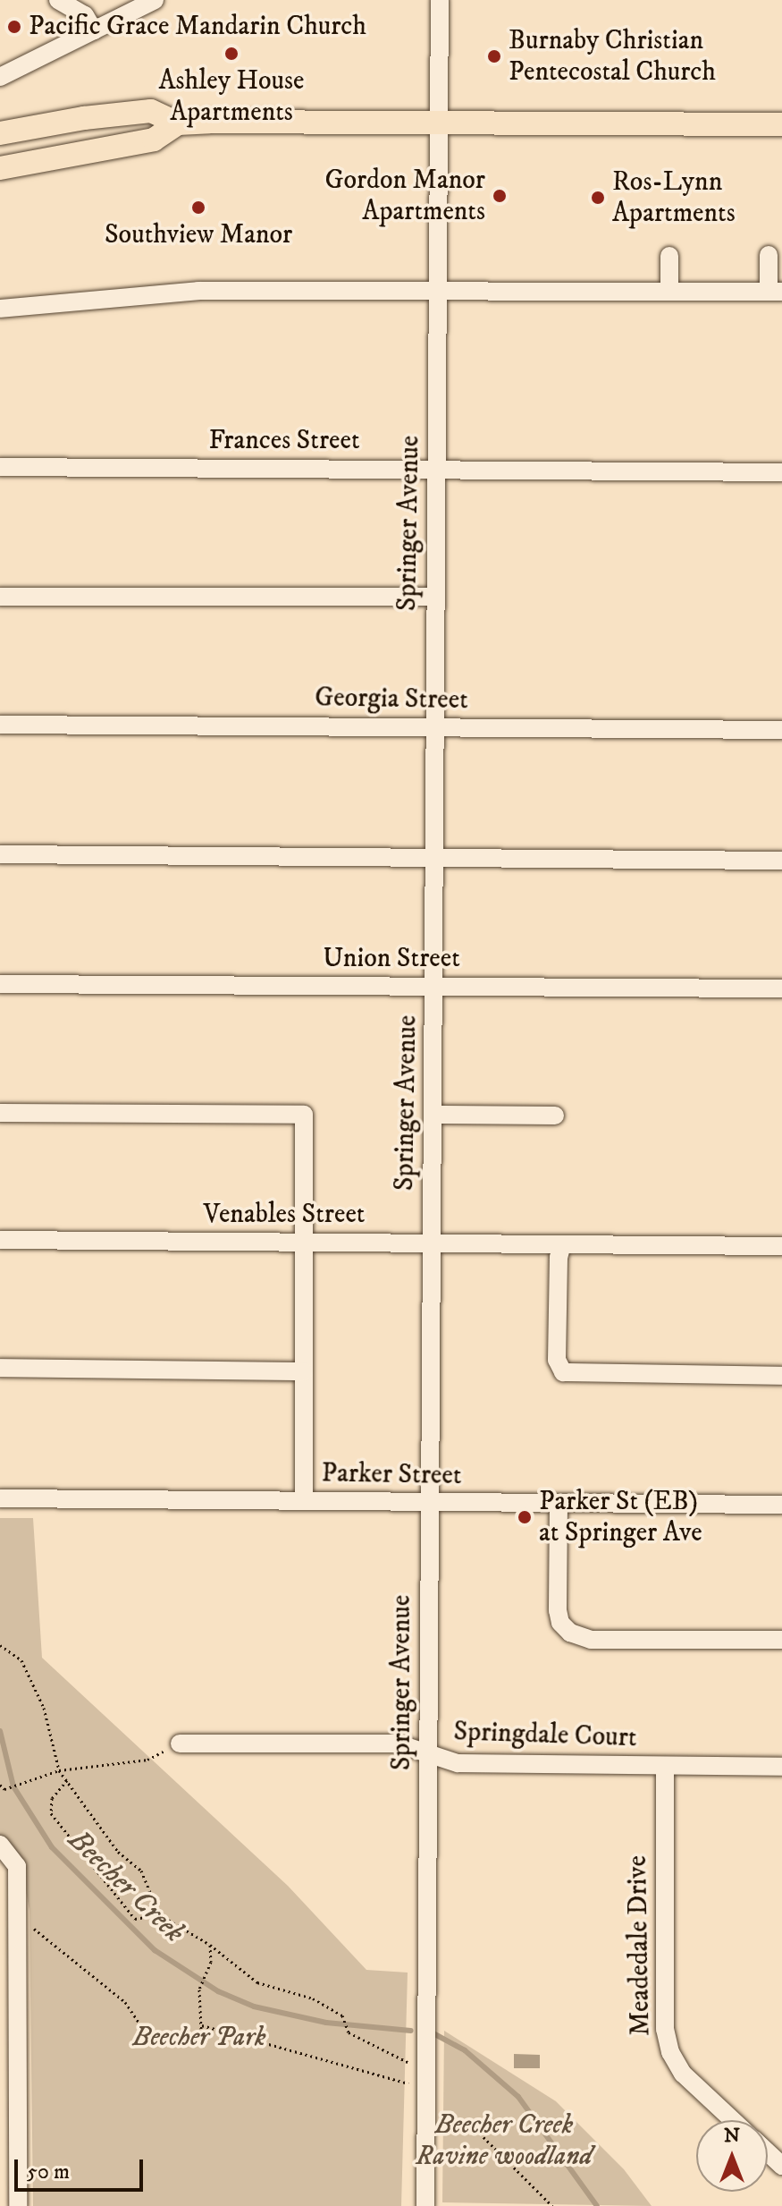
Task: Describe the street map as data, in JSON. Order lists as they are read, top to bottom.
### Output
{
  "streets": {
    "street": [
      "Frances Street",
      "Springer Avenue",
      "Georgia Street",
      "Union Street",
      "Venables Street",
      "Parker Street",
      "Springdale Court",
      "Meadedale Drive"
    ]
  },
  "crossings": [
    ["Frances Street", "Springer Avenue"],
    ["Springer Avenue", "Georgia Street"],
    ["Springer Avenue", "Union Street"],
    ["Springer Avenue", "Venables Street"],
    ["Springer Avenue", "Parker Street"],
    ["Springer Avenue", "Springdale Court"],
    ["Springdale Court", "Meadedale Drive"]
  ],
  "water": ["Beecher Creek"],
  "parks": ["Beecher Park", "Beecher Creek Ravine woodland"],
  "places": [
    "Pacific Grace Mandarin Church",
    "Ashley House Apartments",
    "Burnaby Christian Pentecostal Church",
    "Gordon Manor Apartments",
    "Ros-Lynn Apartments",
    "Southview Manor",
    "Parker St (EB) at Springer Ave"
  ],
  "scale_bar": "50 m",
  "north": "top"
}
